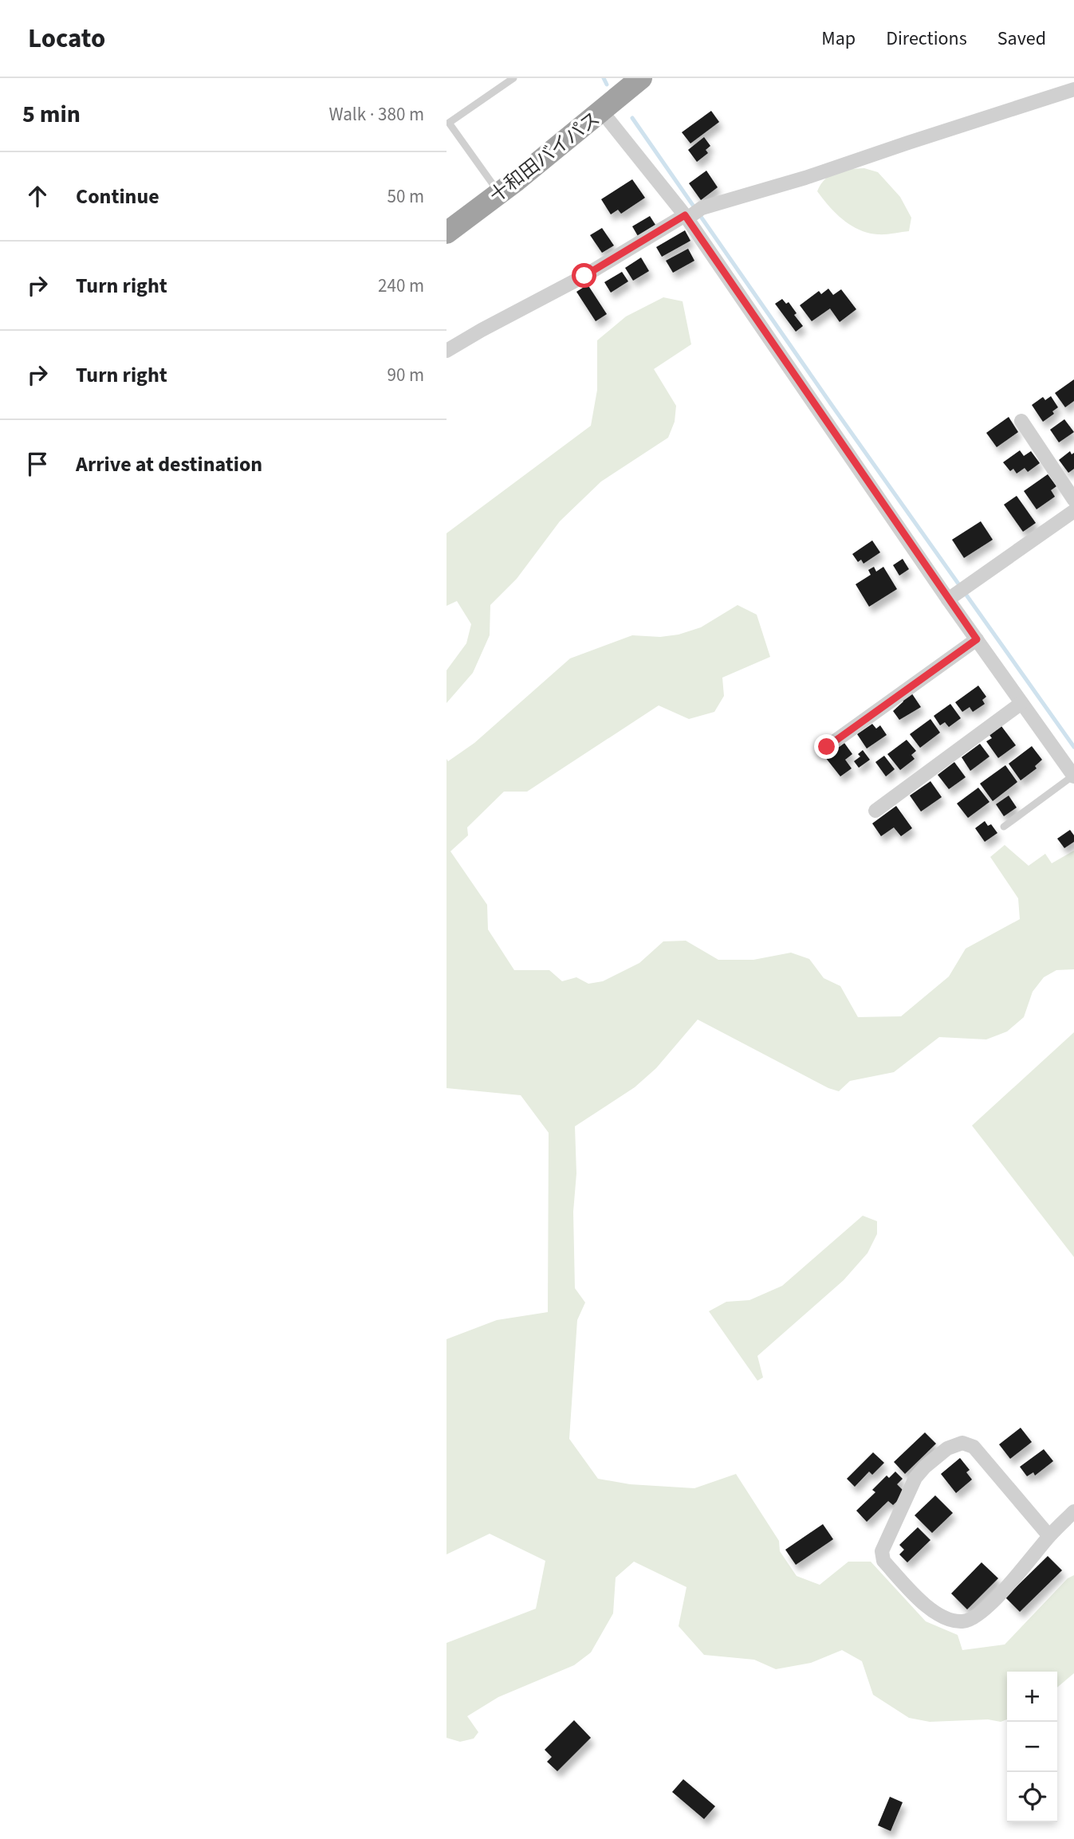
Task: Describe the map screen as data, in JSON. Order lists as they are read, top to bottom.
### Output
{
  "streets": {
    "highway": ["十和田バイパス"]
  },
  "page": {
    "header": "Locato",
    "nav": ["Map", "Directions", "Saved"],
    "heading": ["5 min", "Walk · 380 m"],
    "list": [
      ["Continue", "50 m"],
      ["Turn right", "240 m"],
      ["Turn right", "90 m"],
      "Arrive at destination"
    ],
    "map_buttons": ["+", "−"]
  }
}
